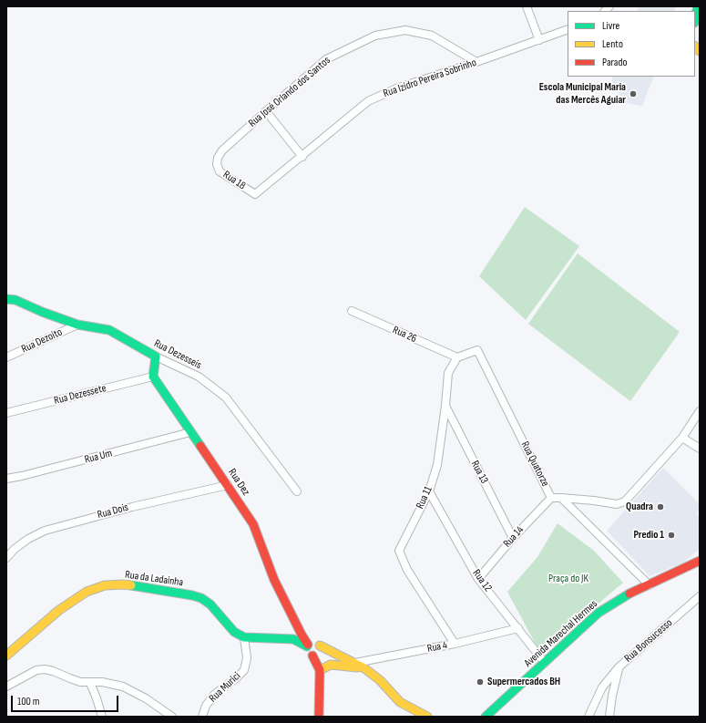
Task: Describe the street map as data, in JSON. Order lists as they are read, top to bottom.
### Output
{
  "streets": {
    "street": [
      "Rua Izidro Pereira Sobrinho",
      "Rua José Orlando dos Santos",
      "Rua 18",
      "Rua 26",
      "Rua Dezoito",
      "Rua Dezesseis",
      "Rua Dezessete",
      "Rua Um",
      "Rua Quatorze",
      "Rua 13",
      "Rua Dez",
      "Rua 11",
      "Rua Dois",
      "Rua 14",
      "Rua da Ladainha",
      "Rua 12",
      "Avenida Marechal Hermes",
      "Rua Bonsucesso",
      "Rua 4",
      "Rua Murici"
    ]
  },
  "crossings": [
    ["Rua Izidro Pereira Sobrinho", "Rua José Orlando dos Santos"],
    ["Rua Izidro Pereira Sobrinho", "Rua 18"],
    ["Rua José Orlando dos Santos", "Rua 18"],
    ["Rua 26", "Rua Quatorze"],
    ["Rua 26", "Rua 11"],
    ["Rua Dezoito", "Rua Dezesseis"],
    ["Rua Dezessete", "Rua Dez"],
    ["Rua Um", "Rua Dez"],
    ["Rua Quatorze", "Rua 11"],
    ["Rua Quatorze", "Rua 14"],
    ["Rua 13", "Rua 11"],
    ["Rua 13", "Rua 14"],
    ["Rua Dez", "Rua Dois"],
    ["Rua 11", "Rua 12"],
    ["Rua 11", "Rua 4"],
    ["Rua 14", "Rua 12"],
    ["Rua da Ladainha", "Rua Murici"],
    ["Rua 12", "Avenida Marechal Hermes"],
    ["Rua 12", "Rua 4"]
  ],
  "parks": ["Praça do JK"],
  "places": [
    "Escola Municipal Maria das Mercês Aguiar",
    "Quadra",
    "Predio 1",
    "Supermercados BH"
  ],
  "legend": ["Livre", "Lento", "Parado"],
  "scale_bar": "100 m"
}
